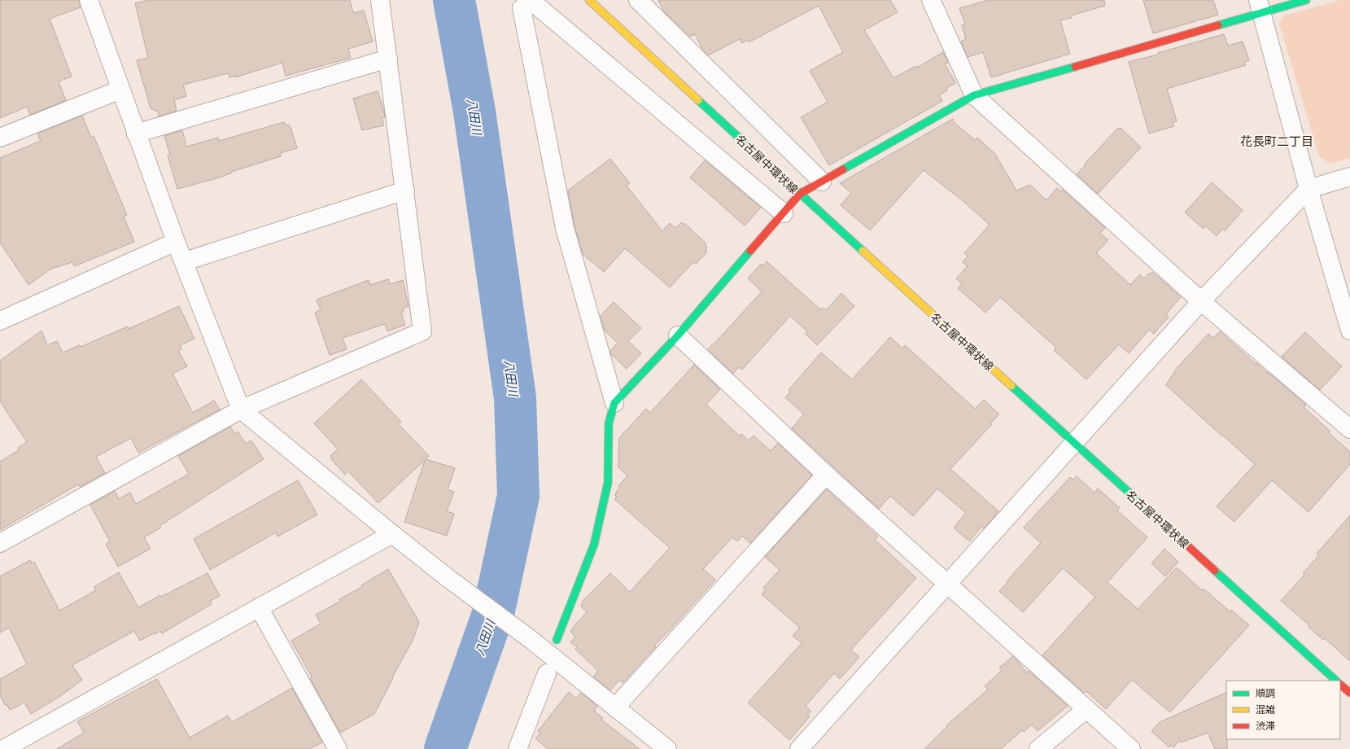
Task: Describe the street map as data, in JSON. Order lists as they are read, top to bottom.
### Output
{
  "streets": {
    "street": ["名古屋中環状線"]
  },
  "districts": ["花長町二丁目"],
  "water": ["八田川"],
  "legend": ["順調", "混雑", "渋滞"]
}
